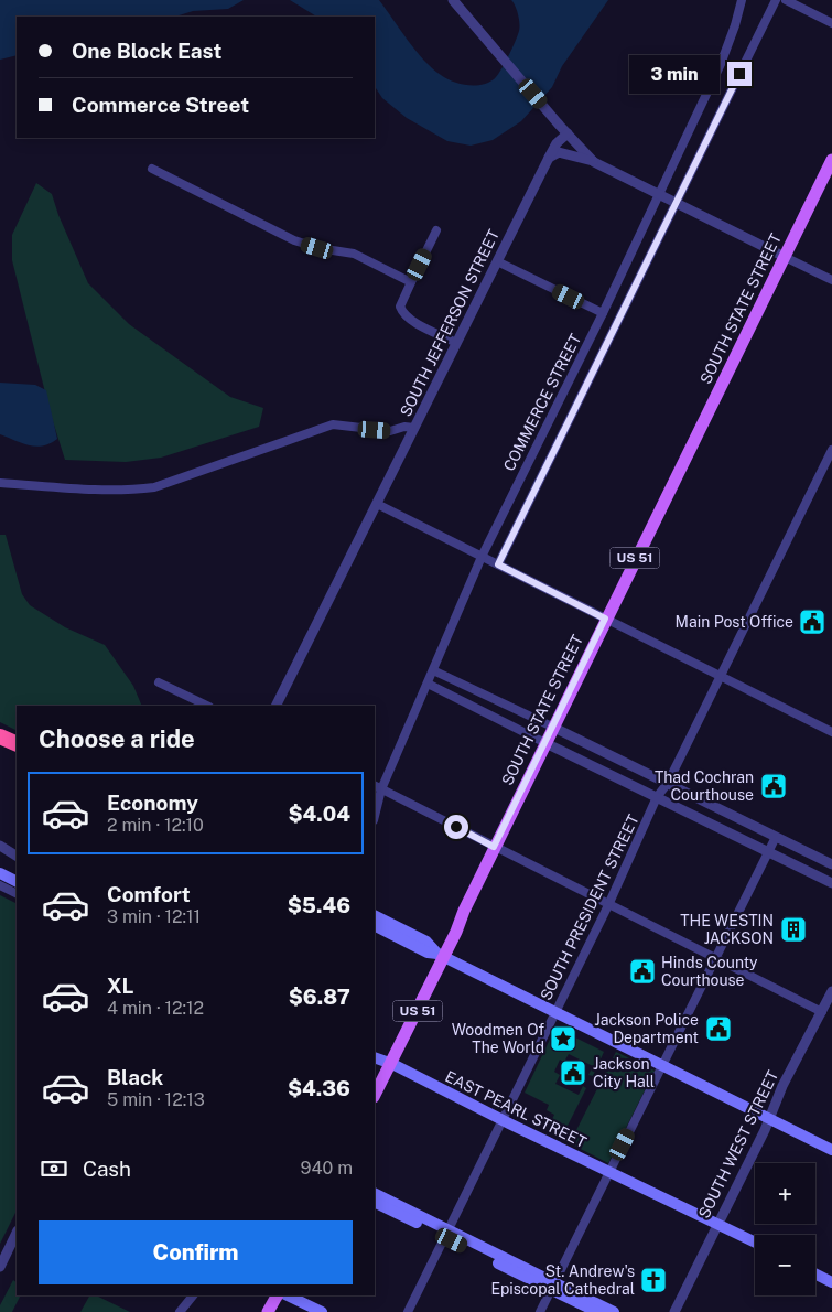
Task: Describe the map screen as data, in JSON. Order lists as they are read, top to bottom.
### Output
{
  "streets": {
    "main road": ["SOUTH STATE STREET", "US 51", "EAST PEARL STREET"],
    "street": [
      "SOUTH JEFFERSON STREET",
      "COMMERCE STREET",
      "SOUTH PRESIDENT STREET",
      "SOUTH WEST STREET"
    ]
  },
  "crossings": [
    ["SOUTH STATE STREET", "EAST PEARL STREET"],
    ["SOUTH PRESIDENT STREET", "EAST PEARL STREET"],
    ["EAST PEARL STREET", "SOUTH WEST STREET"]
  ],
  "places": {
    "public building": [
      "Main Post Office",
      "Thad Cochran Courthouse",
      "Hinds County Courthouse",
      "Jackson Police Department",
      "Jackson City Hall"
    ],
    "building": ["THE WESTIN JACKSON"],
    "place": ["Woodmen Of The World"],
    "church": ["St. Andrew's Episcopal Cathedral"]
  },
  "page": {
    "banner": ["One Block East", "Commerce Street"],
    "bubble": "3 min",
    "heading": "Choose a ride",
    "list": [
      {
        "name": "Economy",
        "note": "2 min · 12:10",
        "value": "$4.04"
      },
      {
        "name": "Comfort",
        "note": "3 min · 12:11",
        "value": "$5.46"
      },
      {
        "name": "XL",
        "note": "4 min · 12:12",
        "value": "$6.87"
      },
      {
        "name": "Black",
        "note": "5 min · 12:13",
        "value": "$4.36"
      }
    ],
    "pay": ["Cash", "940 m"],
    "map_buttons": ["+", "−"],
    "buttons": "Confirm"
  }
}
